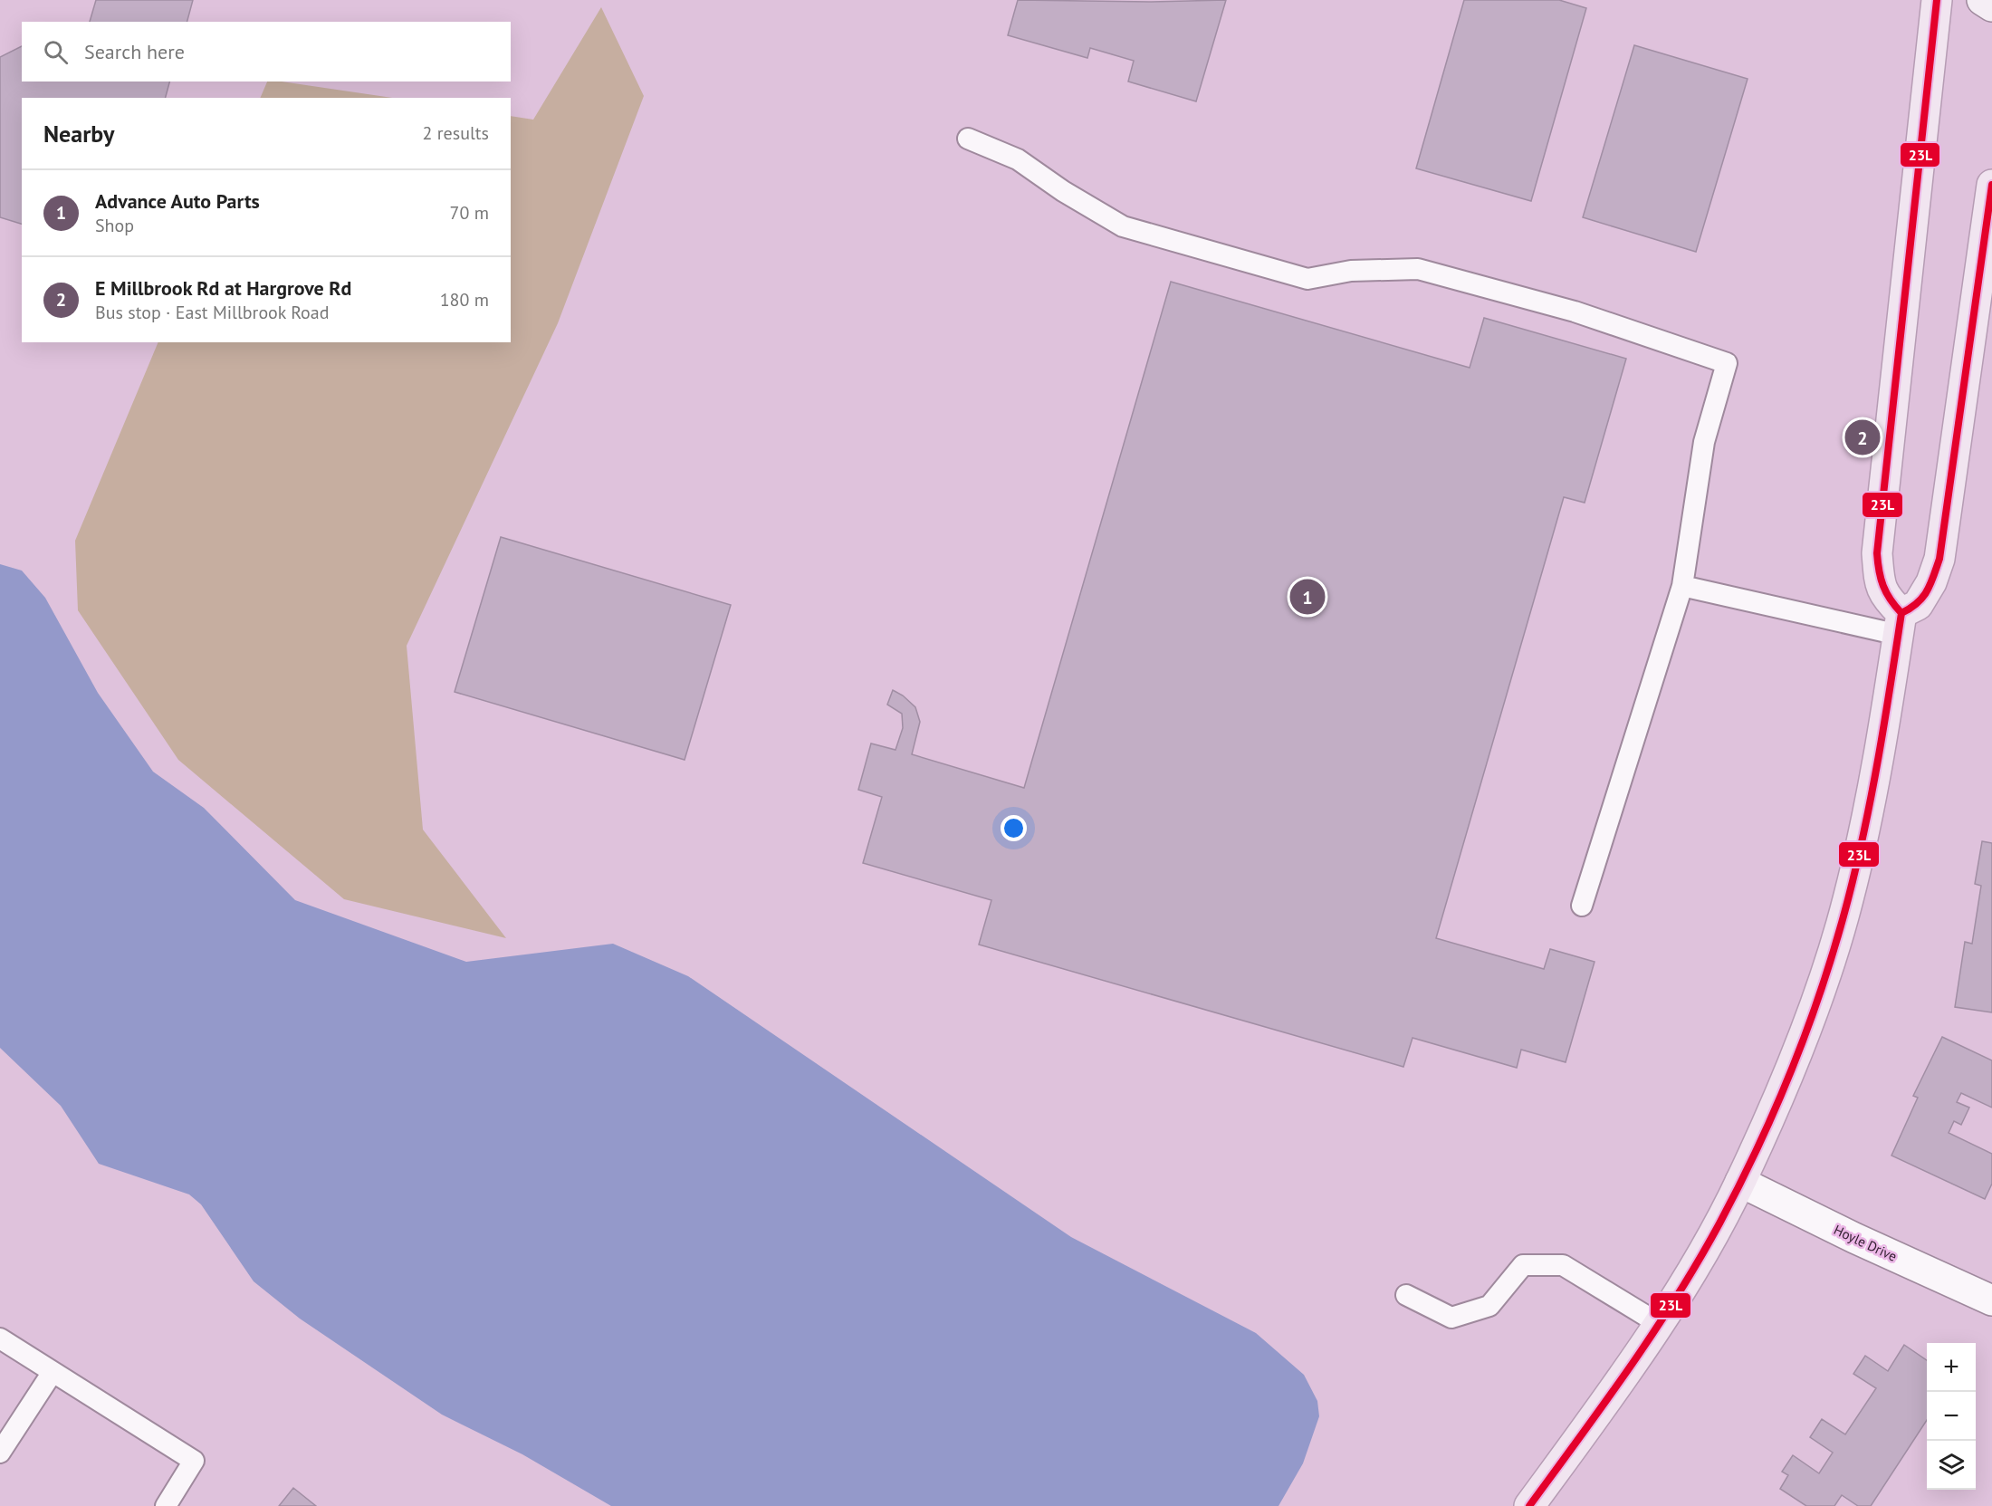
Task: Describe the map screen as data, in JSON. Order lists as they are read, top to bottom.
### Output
{
  "streets": {
    "street": ["Hoyle Drive"]
  },
  "lines": ["transit line 23L"],
  "page": {
    "search": "Search here",
    "heading": ["Nearby", "2 results"],
    "list": [
      {
        "mark": "1",
        "name": "Advance Auto Parts",
        "note": "Shop",
        "value": "70 m"
      },
      {
        "mark": "2",
        "name": "E Millbrook Rd at Hargrove Rd",
        "note": "Bus stop · East Millbrook Road",
        "value": "180 m"
      }
    ],
    "pins": ["2", "1"],
    "map_buttons": ["+", "−"]
  }
}
